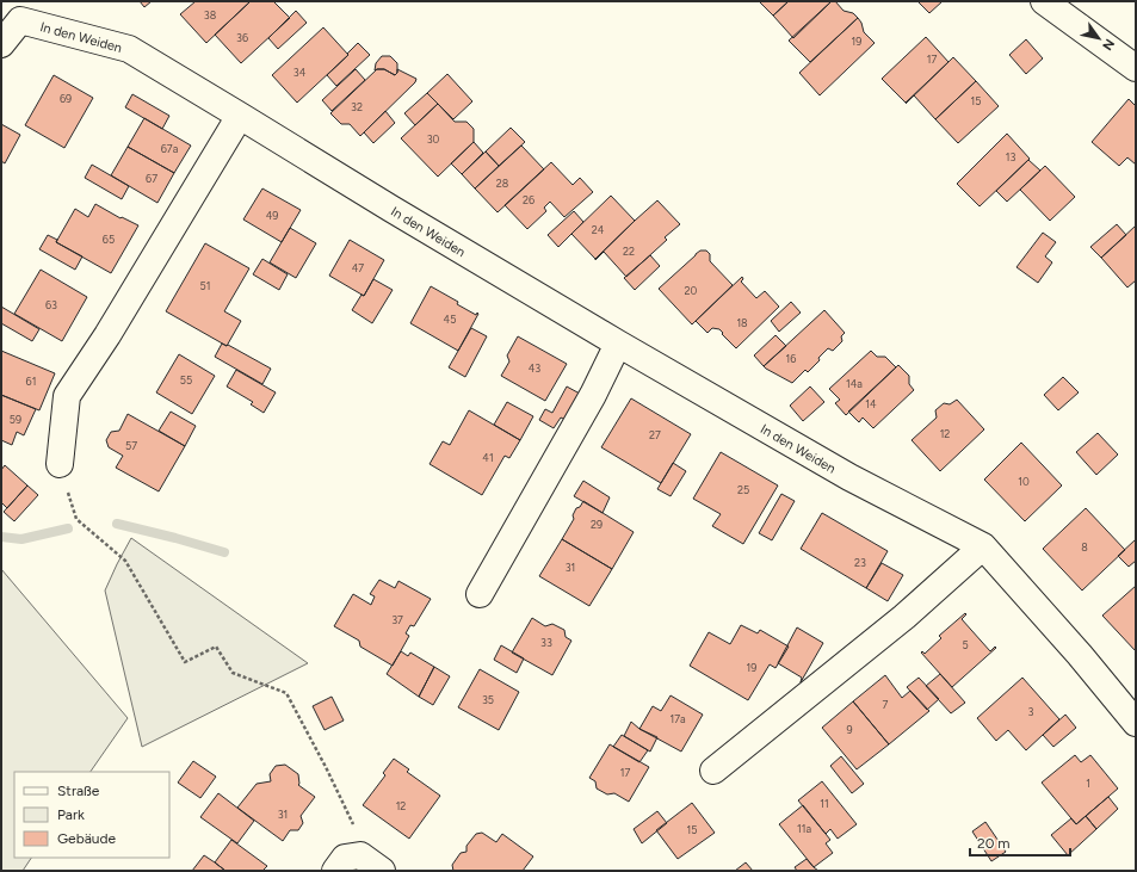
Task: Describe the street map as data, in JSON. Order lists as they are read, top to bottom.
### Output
{
  "streets": {
    "street": ["In den Weiden"]
  },
  "house_numbers": [
    "38",
    "36",
    "19",
    "17",
    "34",
    "69",
    "15",
    "32",
    "30",
    "67a",
    "13",
    "67",
    "28",
    "26",
    "49",
    "24",
    "65",
    "22",
    "47",
    "51",
    "20",
    "63",
    "45",
    "18",
    "16",
    "43",
    "55",
    "61",
    "14a",
    "14",
    "59",
    "12",
    "27",
    "57",
    "41",
    "10",
    "25",
    "29",
    "8",
    "23",
    "31",
    "37",
    "33",
    "5",
    "19",
    "35",
    "7",
    "3",
    "17a",
    "9",
    "17",
    "1",
    "11",
    "12",
    "31",
    "11a",
    "15"
  ],
  "legend": ["Straße", "Park", "Gebäude"],
  "scale_bar": "20 m",
  "north": "bottom right"
}
